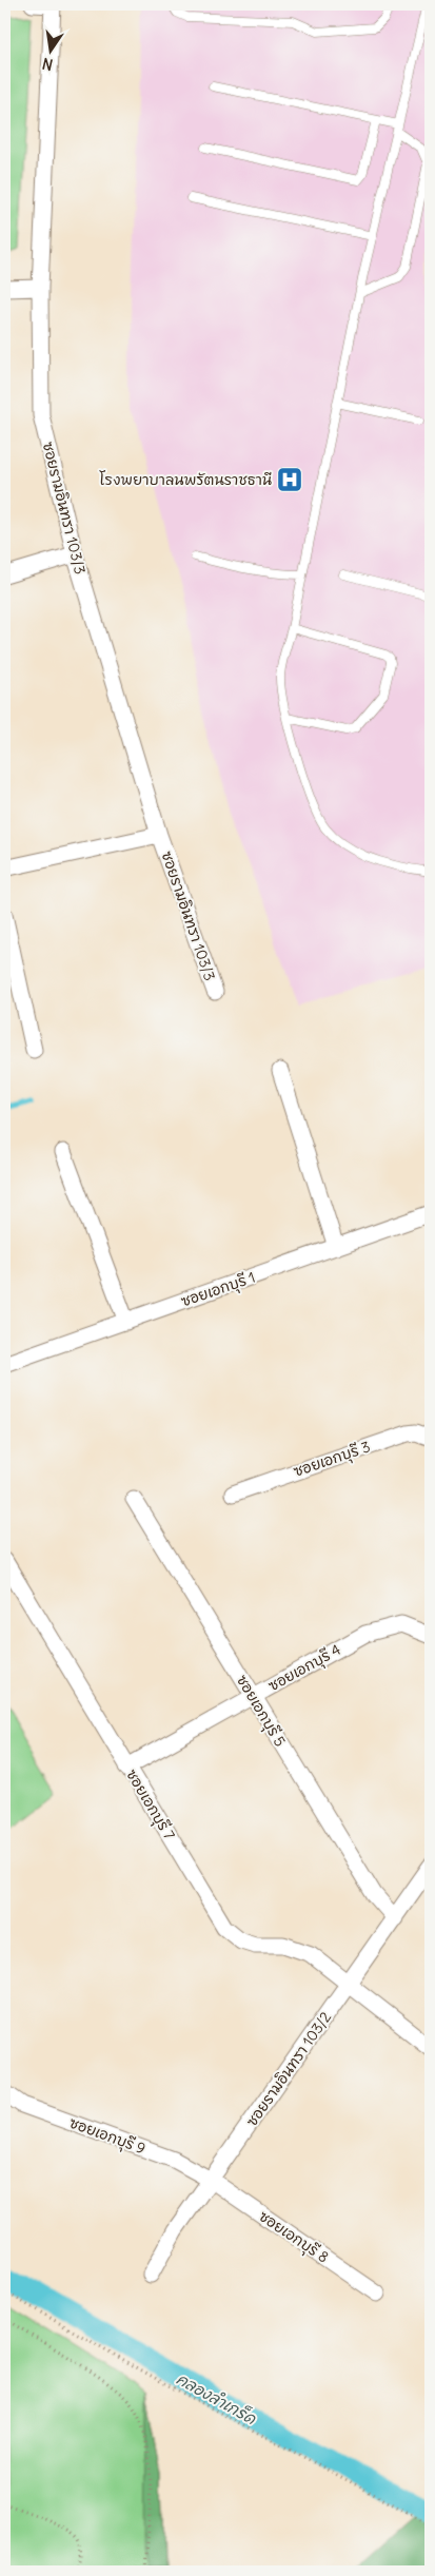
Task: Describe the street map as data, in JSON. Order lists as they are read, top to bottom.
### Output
{
  "streets": {
    "street": [
      "ซอยรามอินทรา 103/3",
      "ซอยเอกบุรี 1",
      "ซอยเอกบุรี 3",
      "ซอยเอกบุรี 4",
      "ซอยเอกบุรี 5",
      "ซอยเอกบุรี 7",
      "ซอยรามอินทรา 103/2",
      "ซอยเอกบุรี 9",
      "ซอยเอกบุรี 8"
    ]
  },
  "crossings": [
    ["ซอยเอกบุรี 4", "ซอยเอกบุรี 5"],
    ["ซอยเอกบุรี 4", "ซอยเอกบุรี 7"],
    ["ซอยเอกบุรี 5", "ซอยรามอินทรา 103/2"],
    ["ซอยเอกบุรี 7", "ซอยรามอินทรา 103/2"],
    ["ซอยรามอินทรา 103/2", "ซอยเอกบุรี 9"],
    ["ซอยรามอินทรา 103/2", "ซอยเอกบุรี 8"],
    ["ซอยเอกบุรี 9", "ซอยเอกบุรี 8"]
  ],
  "water": ["คลองลำเกร็ด"],
  "places": {
    "hospital": ["โรงพยาบาลนพรัตนราชธานี"]
  },
  "north": "bottom"
}
